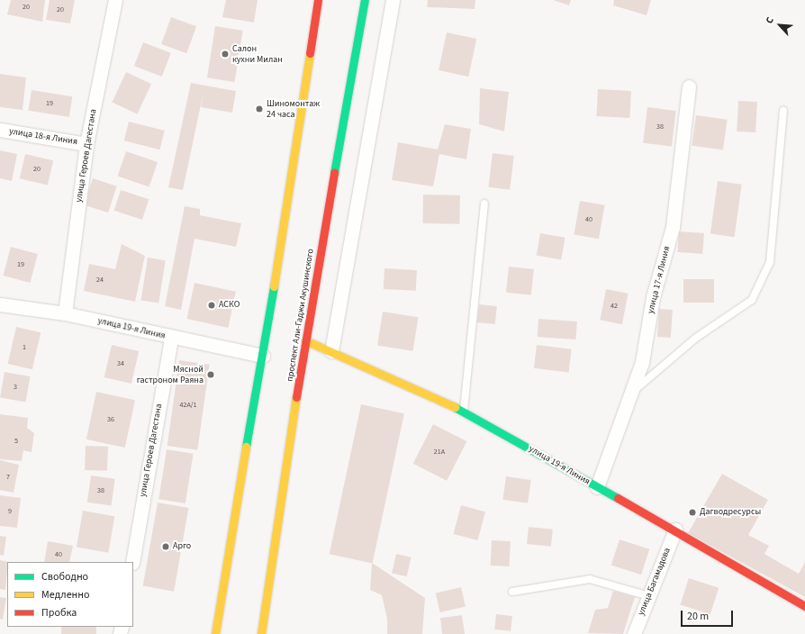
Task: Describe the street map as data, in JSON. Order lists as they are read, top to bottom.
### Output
{
  "streets": {
    "main road": ["проспект Али-Гаджи Акушинского", "улица 19-я Линия"],
    "street": [
      "улица 18-я Линия",
      "улица Героев Дагестана",
      "улица 17-я Линия",
      "улица Багамадова"
    ]
  },
  "crossings": [
    ["улица 18-я Линия", "улица Героев Дагестана"],
    ["улица Героев Дагестана", "улица 19-я Линия"],
    ["улица 17-я Линия", "улица 19-я Линия"],
    ["проспект Али-Гаджи Акушинского", "улица 19-я Линия"],
    ["улица 19-я Линия", "улица Багамадова"]
  ],
  "places": [
    "Салон кухни Милан",
    "Шиномонтаж 24 часа",
    "АСКО",
    "Мясной гастроном Раяна",
    "Дагводресурсы",
    "Арго"
  ],
  "house_numbers": [
    "20",
    "20",
    "19",
    "38",
    "20",
    "40",
    "19",
    "24",
    "42",
    "1",
    "34",
    "3",
    "42А/1",
    "36",
    "5",
    "21А",
    "7",
    "38",
    "9",
    "40"
  ],
  "legend": ["Свободно", "Медленно", "Пробка"],
  "scale_bar": "20 m",
  "north": "top left"
}
